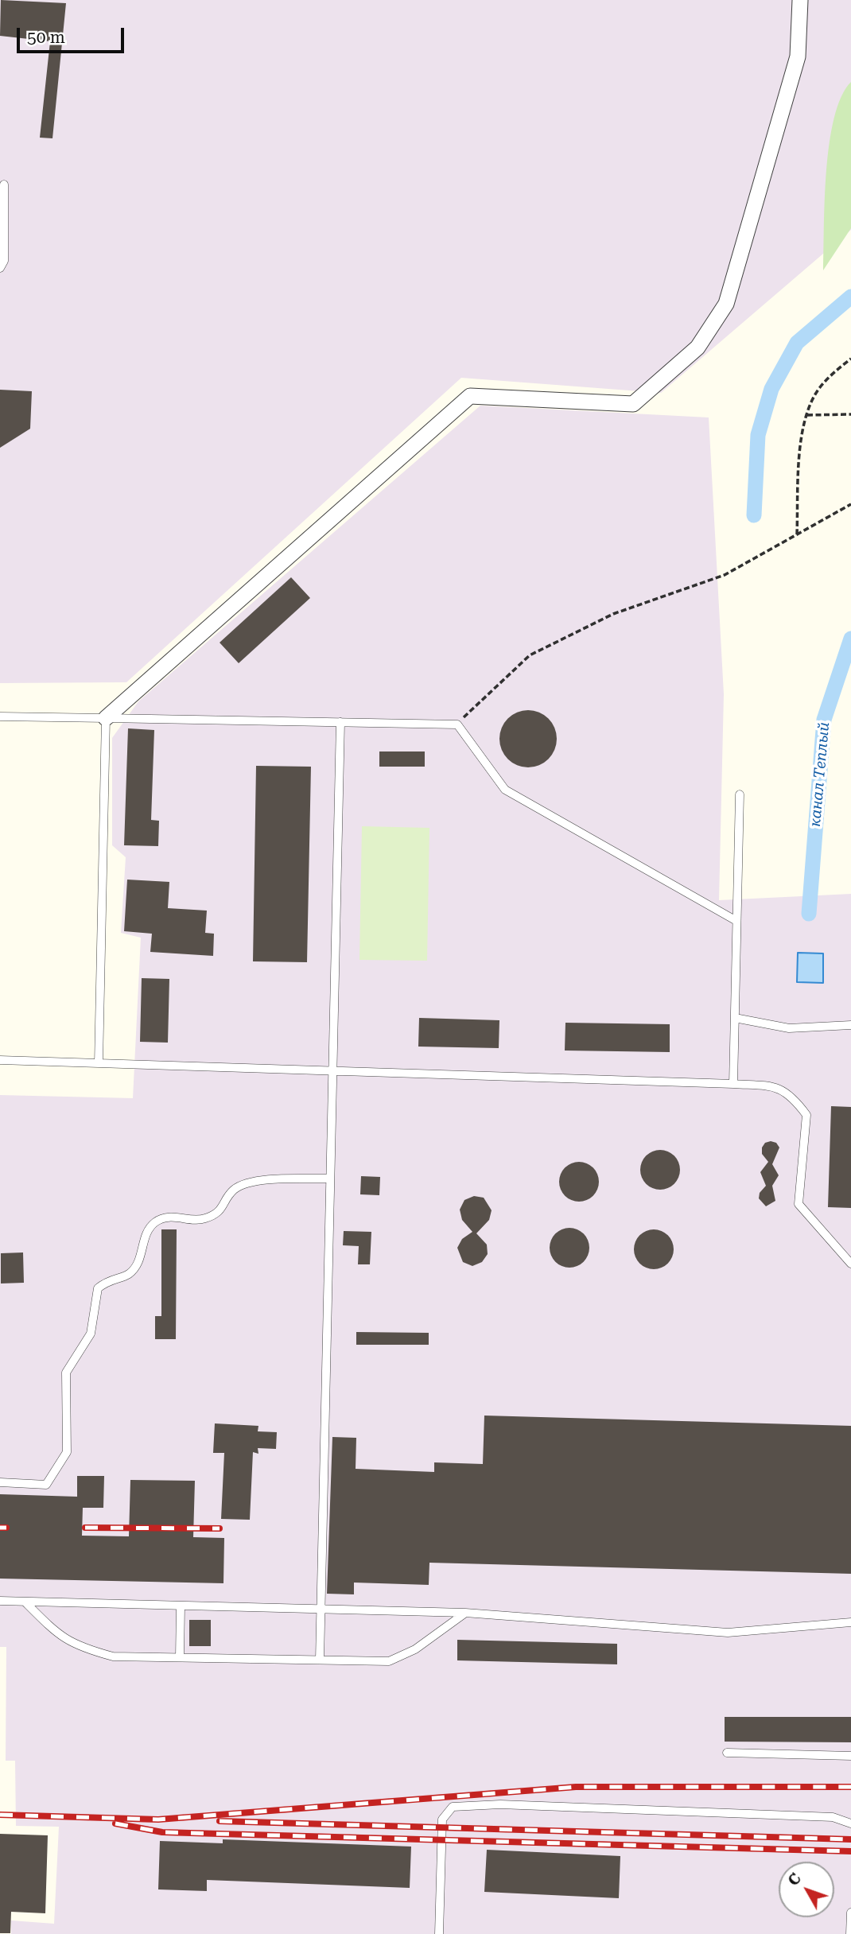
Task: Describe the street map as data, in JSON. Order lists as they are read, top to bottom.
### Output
{
  "water": ["канал Теплый"],
  "scale_bar": "50 m",
  "north": "top left"
}
